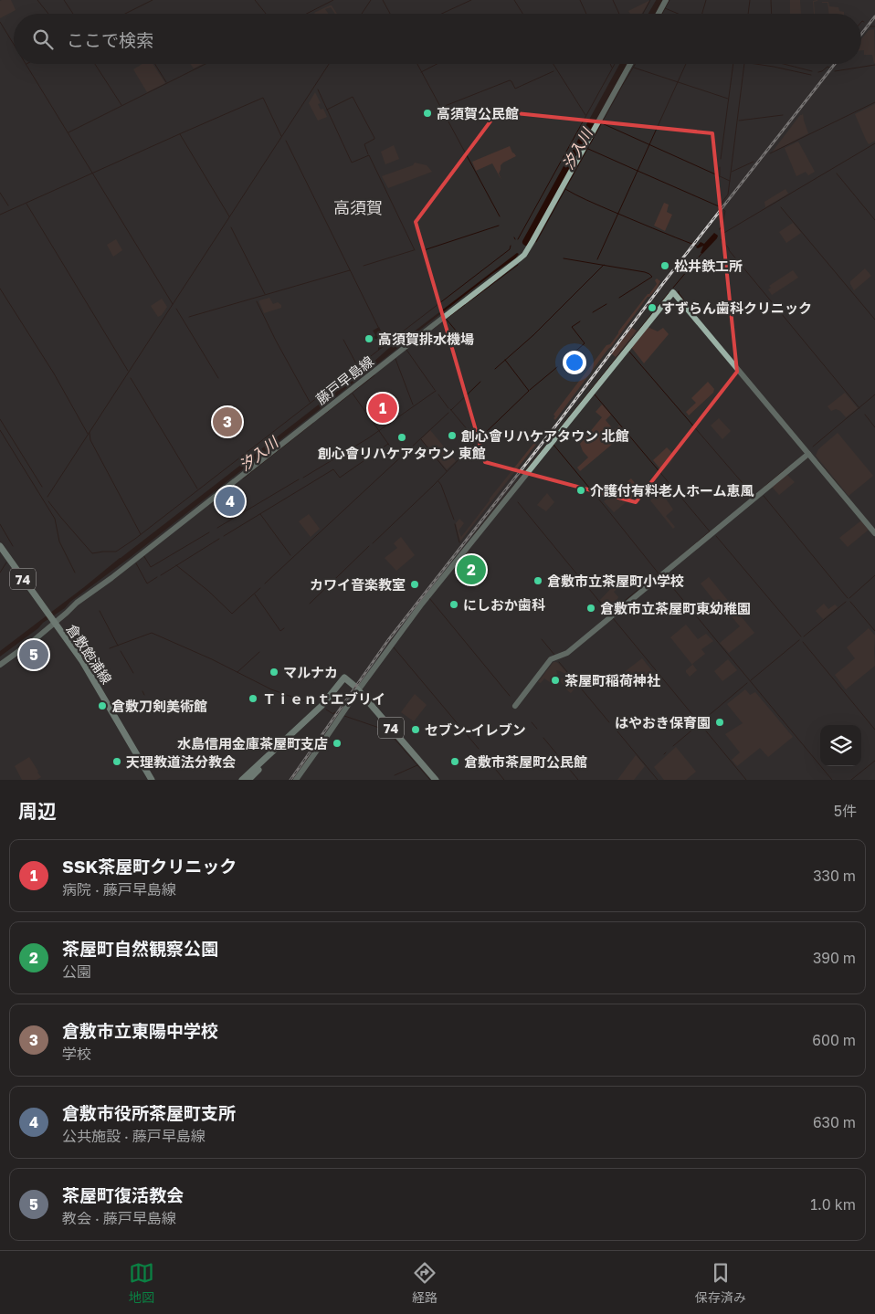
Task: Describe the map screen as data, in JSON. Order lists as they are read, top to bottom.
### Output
{
  "streets": {
    "main road": ["74", "倉敷飽浦線"],
    "street": ["藤戸早島線"]
  },
  "crossings": [
    ["藤戸早島線", "倉敷飽浦線"]
  ],
  "districts": ["高須賀"],
  "water": ["汐入川"],
  "places": [
    "高須賀公民館",
    "松井鉄工所",
    "すずらん歯科クリニック",
    "高須賀排水機場",
    "創心會リハケアタウン 北館",
    "創心會リハケアタウン 東館",
    "介護付有料老人ホーム恵風",
    "倉敷市立茶屋町小学校",
    "カワイ音楽教室",
    "にしおか歯科",
    "倉敷市立茶屋町東幼稚園",
    "マルナカ",
    "茶屋町稲荷神社",
    "Ｔｉｅｎｔエブリイ",
    "倉敷刀剣美術館",
    "はやおき保育園",
    "セブン-イレブン",
    "水島信用金庫茶屋町支店",
    "天理教道法分教会",
    "倉敷市茶屋町公民館"
  ],
  "page": {
    "search": "ここで検索",
    "pins": [
      "1",
      "3",
      "4",
      "2",
      "5"
    ],
    "heading": ["周辺", "5件"],
    "list": [
      {
        "mark": "1",
        "name": "SSK茶屋町クリニック",
        "note": "病院 · 藤戸早島線",
        "value": "330 m"
      },
      {
        "mark": "2",
        "name": "茶屋町自然観察公園",
        "note": "公園",
        "value": "390 m"
      },
      {
        "mark": "3",
        "name": "倉敷市立東陽中学校",
        "note": "学校",
        "value": "600 m"
      },
      {
        "mark": "4",
        "name": "倉敷市役所茶屋町支所",
        "note": "公共施設 · 藤戸早島線",
        "value": "630 m"
      },
      {
        "mark": "5",
        "name": "茶屋町復活教会",
        "note": "教会 · 藤戸早島線",
        "value": "1.0 km"
      }
    ],
    "nav": ["地図", "経路", "保存済み"]
  }
}
